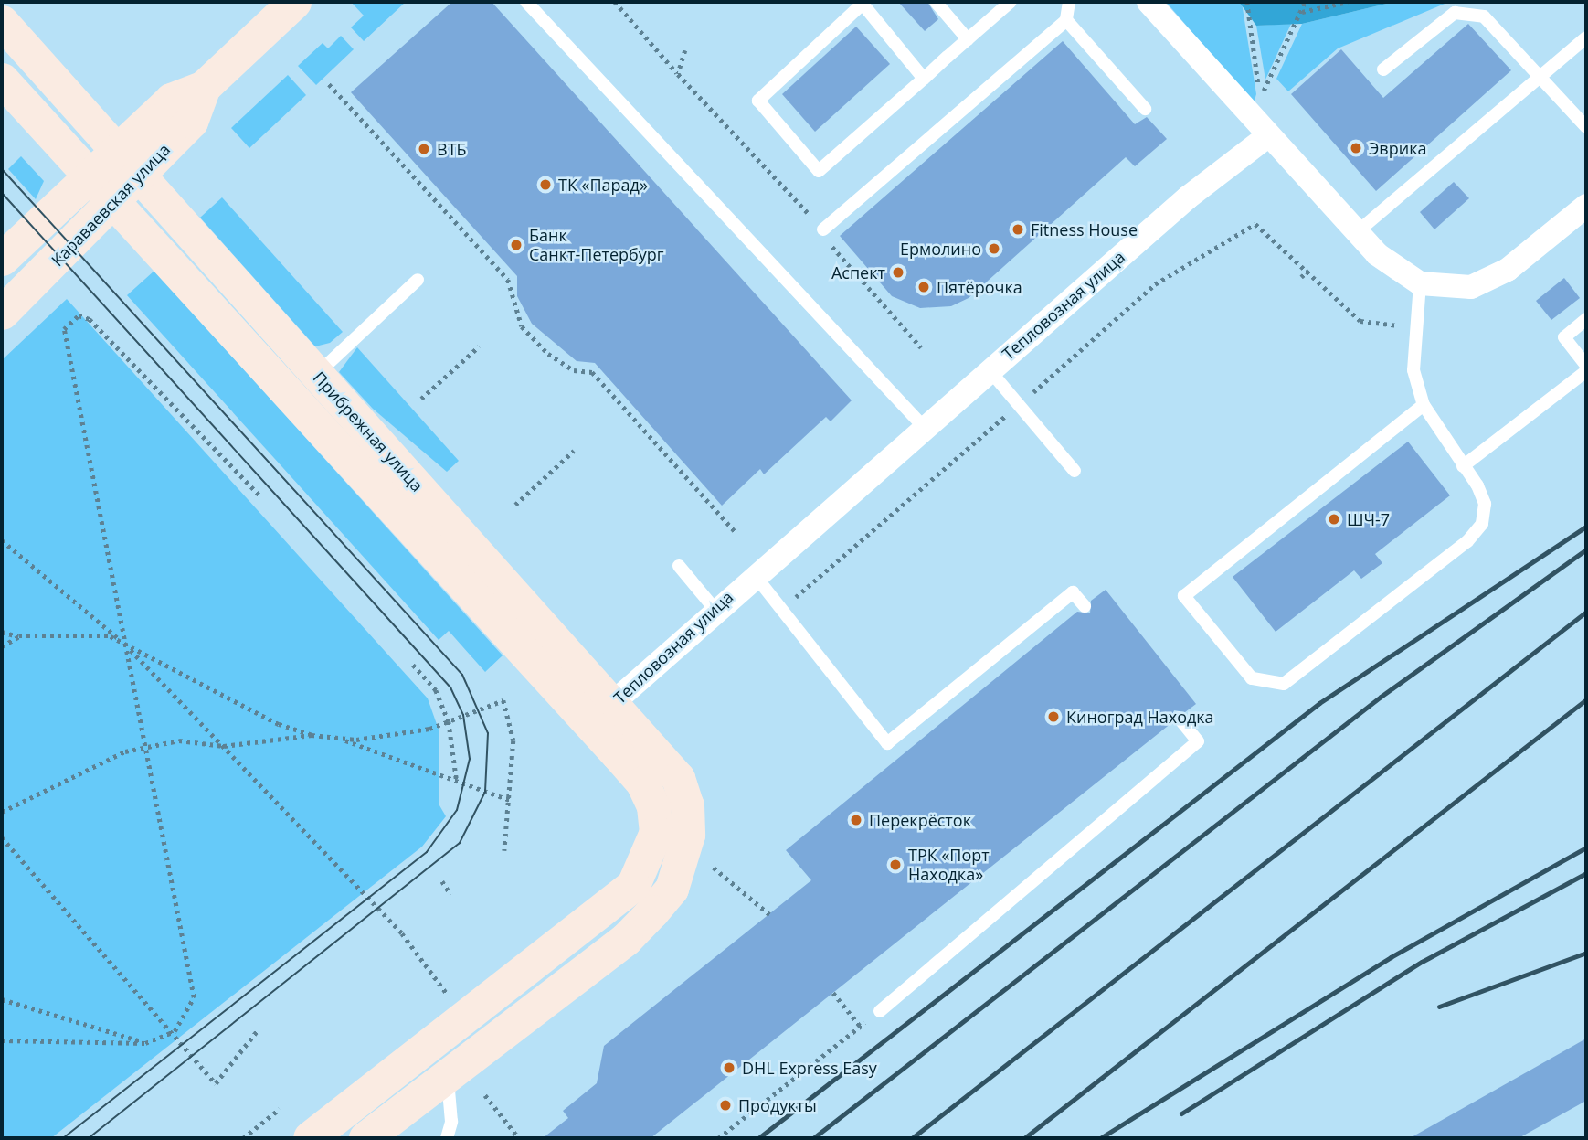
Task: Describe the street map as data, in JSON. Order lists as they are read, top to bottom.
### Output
{
  "streets": {
    "street": ["Караваевская улица", "Тепловозная улица", "Прибрежная улица"]
  },
  "crossings": [
    ["Караваевская улица", "Прибрежная улица"],
    ["Тепловозная улица", "Прибрежная улица"]
  ],
  "places": [
    "Эврика",
    "ВТБ",
    "ТК «Парад»",
    "Fitness House",
    "Банк Санкт-Петербург",
    "Ермолино",
    "Аспект",
    "Пятёрочка",
    "ШЧ-7",
    "Киноград Находка",
    "Перекрёсток",
    "ТРК «Порт Находка»",
    "DHL Express Easy",
    "Продукты"
  ]
}
